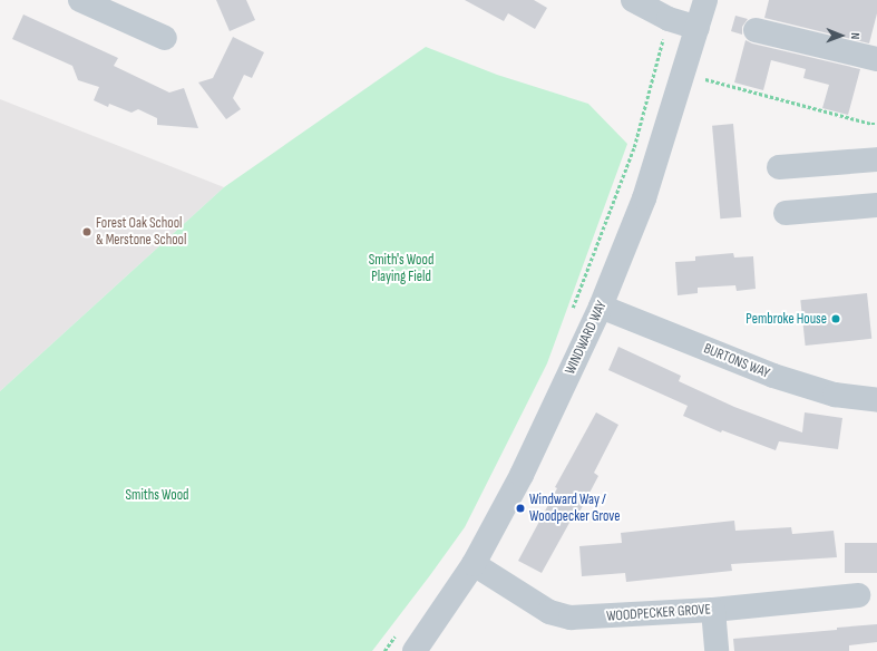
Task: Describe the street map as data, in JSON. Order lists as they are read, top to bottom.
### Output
{
  "streets": {
    "street": ["WINDWARD WAY", "BURTONS WAY", "WOODPECKER GROVE"]
  },
  "crossings": [
    ["WINDWARD WAY", "BURTONS WAY"],
    ["WINDWARD WAY", "WOODPECKER GROVE"]
  ],
  "parks": ["Smith's Wood Playing Field", "Smiths Wood"],
  "places": ["Forest Oak School & Merstone School", "Pembroke House", "Windward Way / Woodpecker Grove"],
  "north": "right"
}
